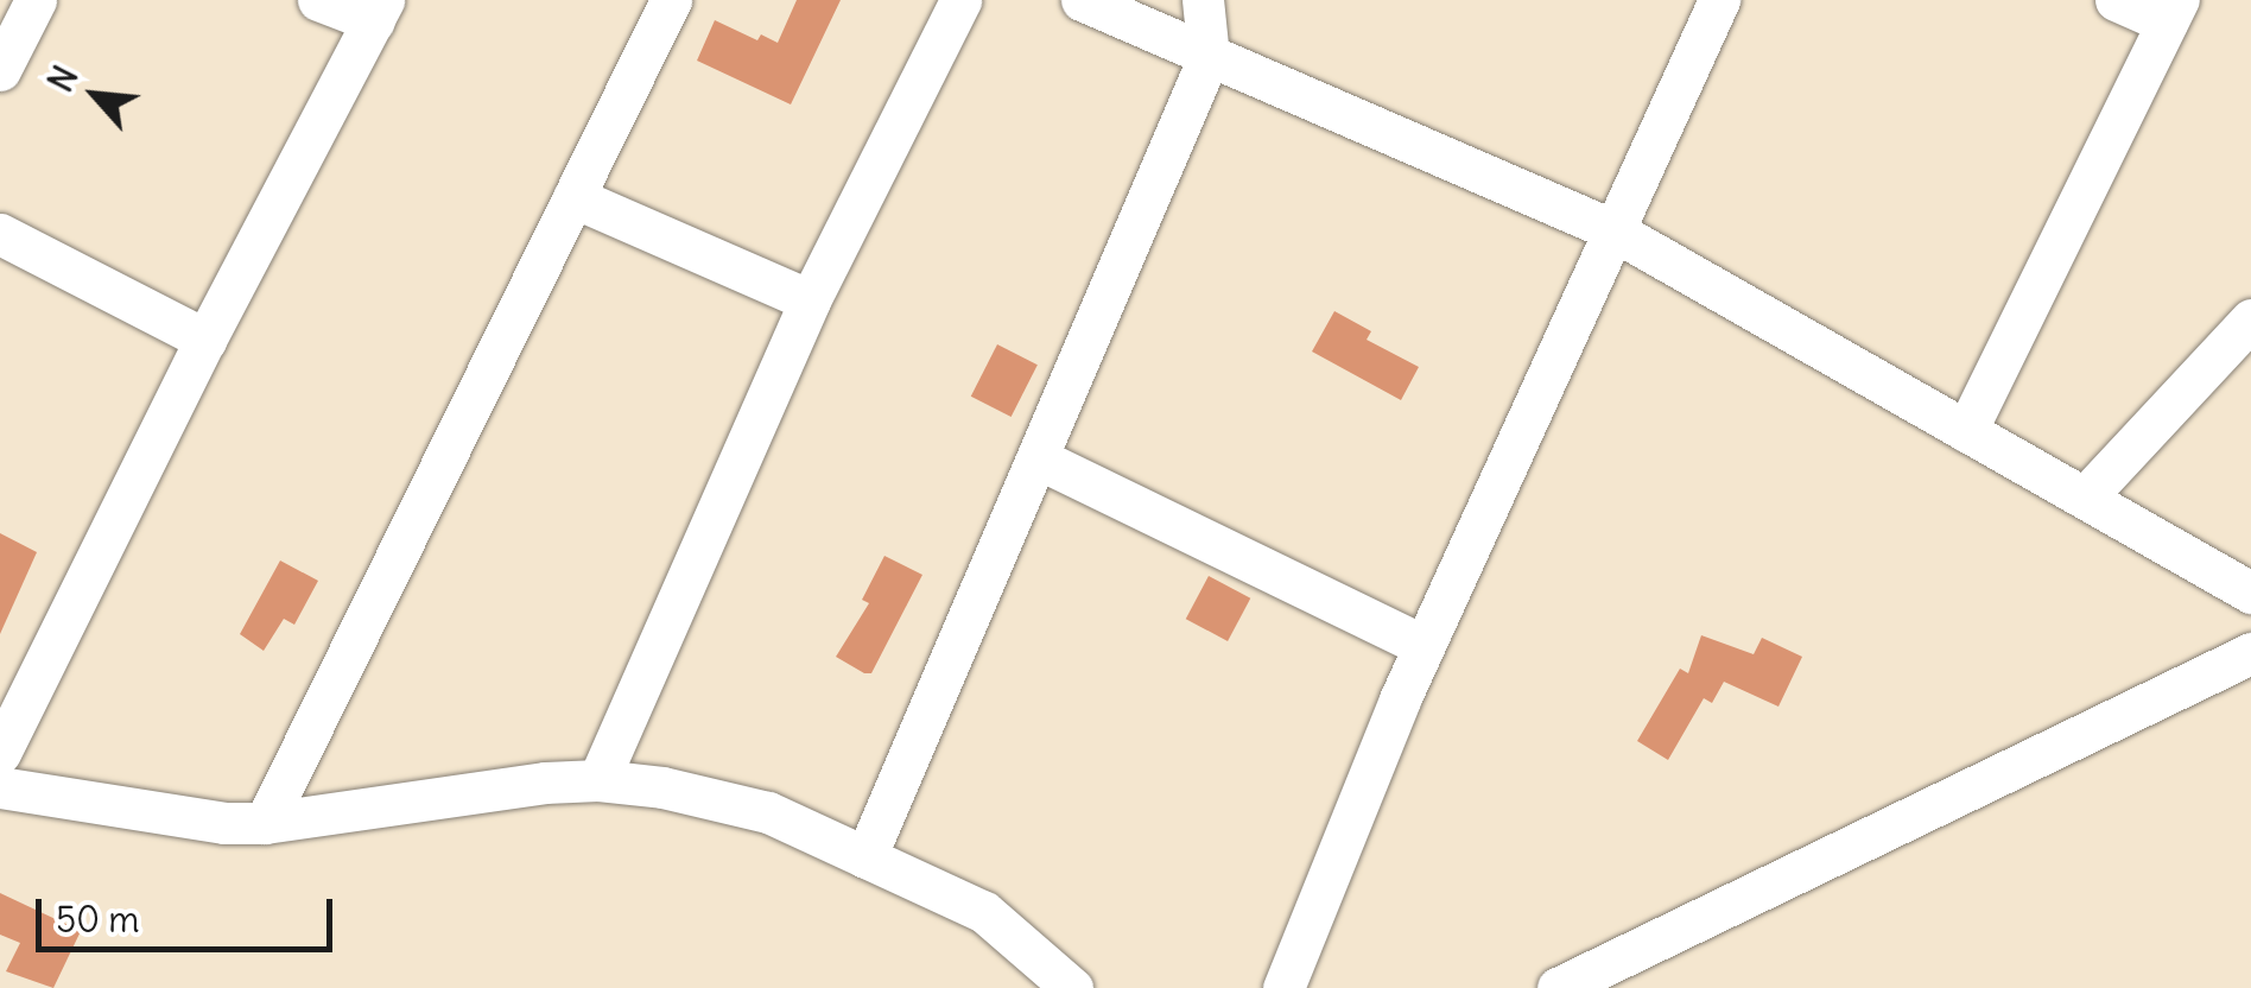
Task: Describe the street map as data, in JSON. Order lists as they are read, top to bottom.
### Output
{
  "scale_bar": "50 m",
  "north": "top left"
}
